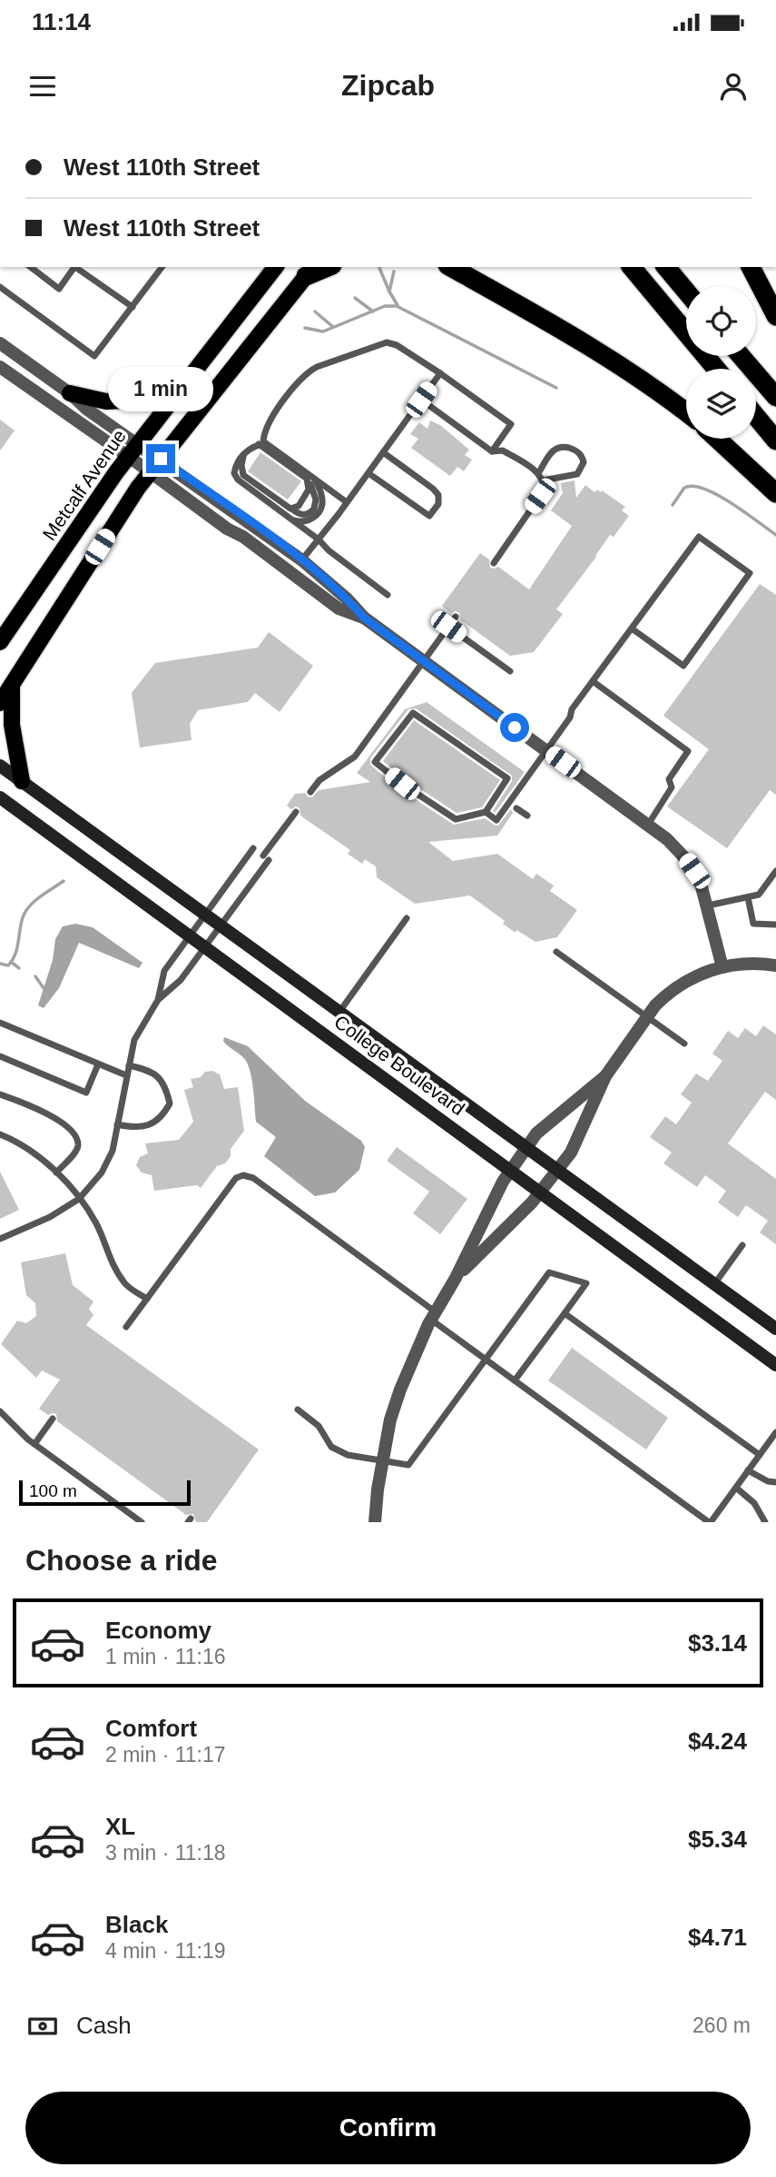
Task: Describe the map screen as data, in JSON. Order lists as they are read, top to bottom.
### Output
{
  "streets": {
    "main road": ["Metcalf Avenue", "College Boulevard"]
  },
  "scale_bar": "100 m",
  "page": {
    "status": "11:14",
    "header": "Zipcab",
    "banner": ["West 110th Street", "West 110th Street"],
    "bubble": "1 min",
    "scale": "100 m",
    "heading": "Choose a ride",
    "list": [
      {
        "name": "Economy",
        "note": "1 min · 11:16",
        "value": "$3.14"
      },
      {
        "name": "Comfort",
        "note": "2 min · 11:17",
        "value": "$4.24"
      },
      {
        "name": "XL",
        "note": "3 min · 11:18",
        "value": "$5.34"
      },
      {
        "name": "Black",
        "note": "4 min · 11:19",
        "value": "$4.71"
      }
    ],
    "pay": ["Cash", "260 m"],
    "buttons": "Confirm"
  }
}
